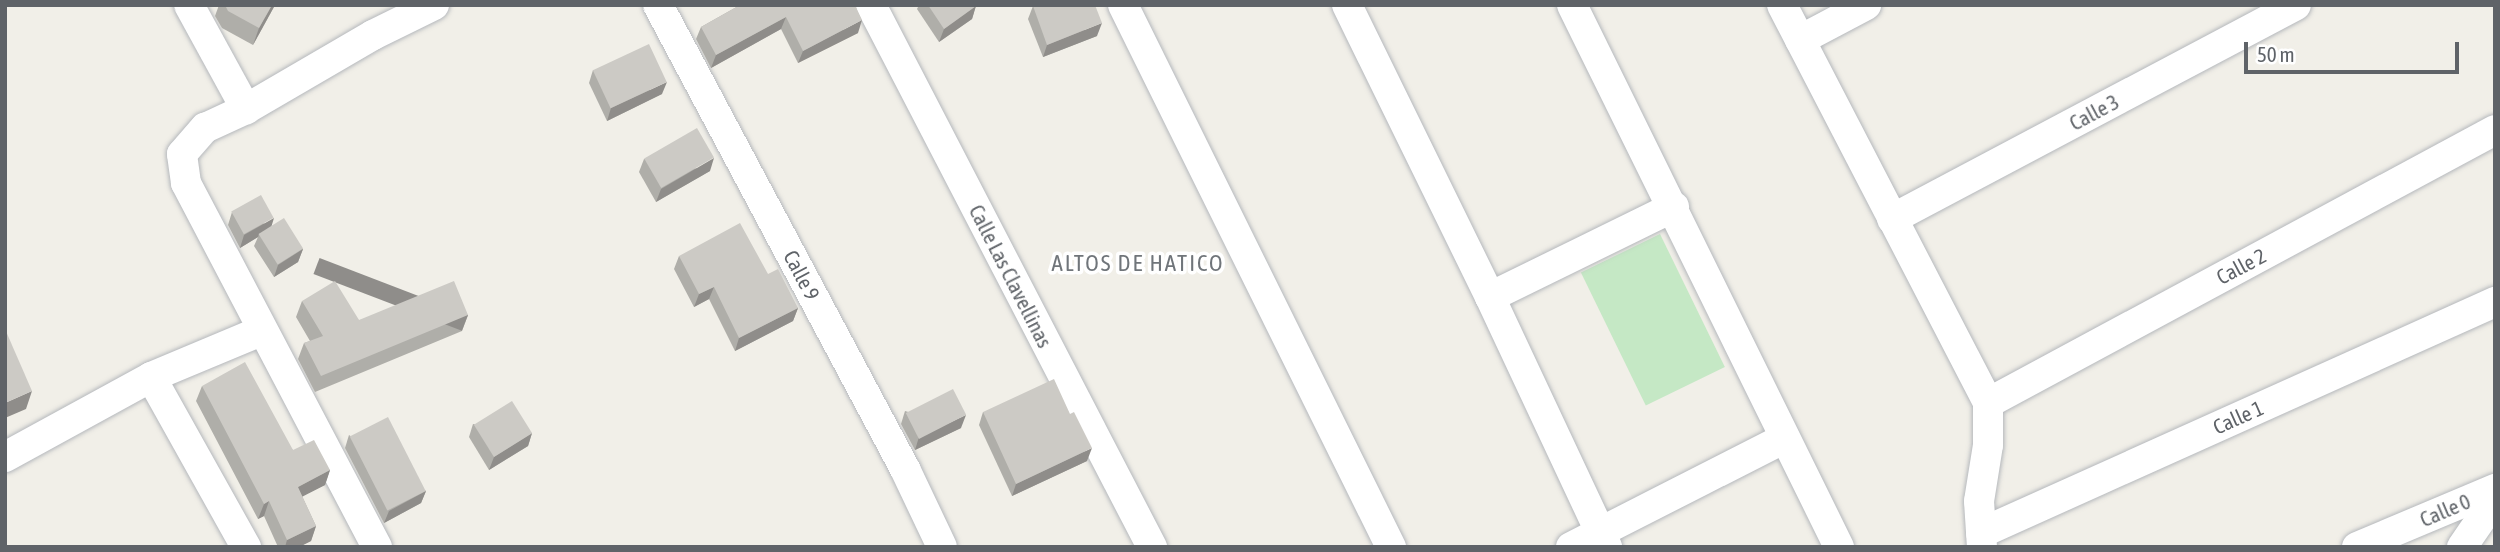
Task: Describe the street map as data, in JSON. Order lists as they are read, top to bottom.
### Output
{
  "streets": {
    "street": [
      "Calle 3",
      "Calle 2",
      "Calle 9",
      "Calle Las Clavellinas",
      "Calle 1",
      "Calle 0"
    ]
  },
  "districts": ["ALTOS DE HATICO"],
  "scale_bar": "50 m"
}
